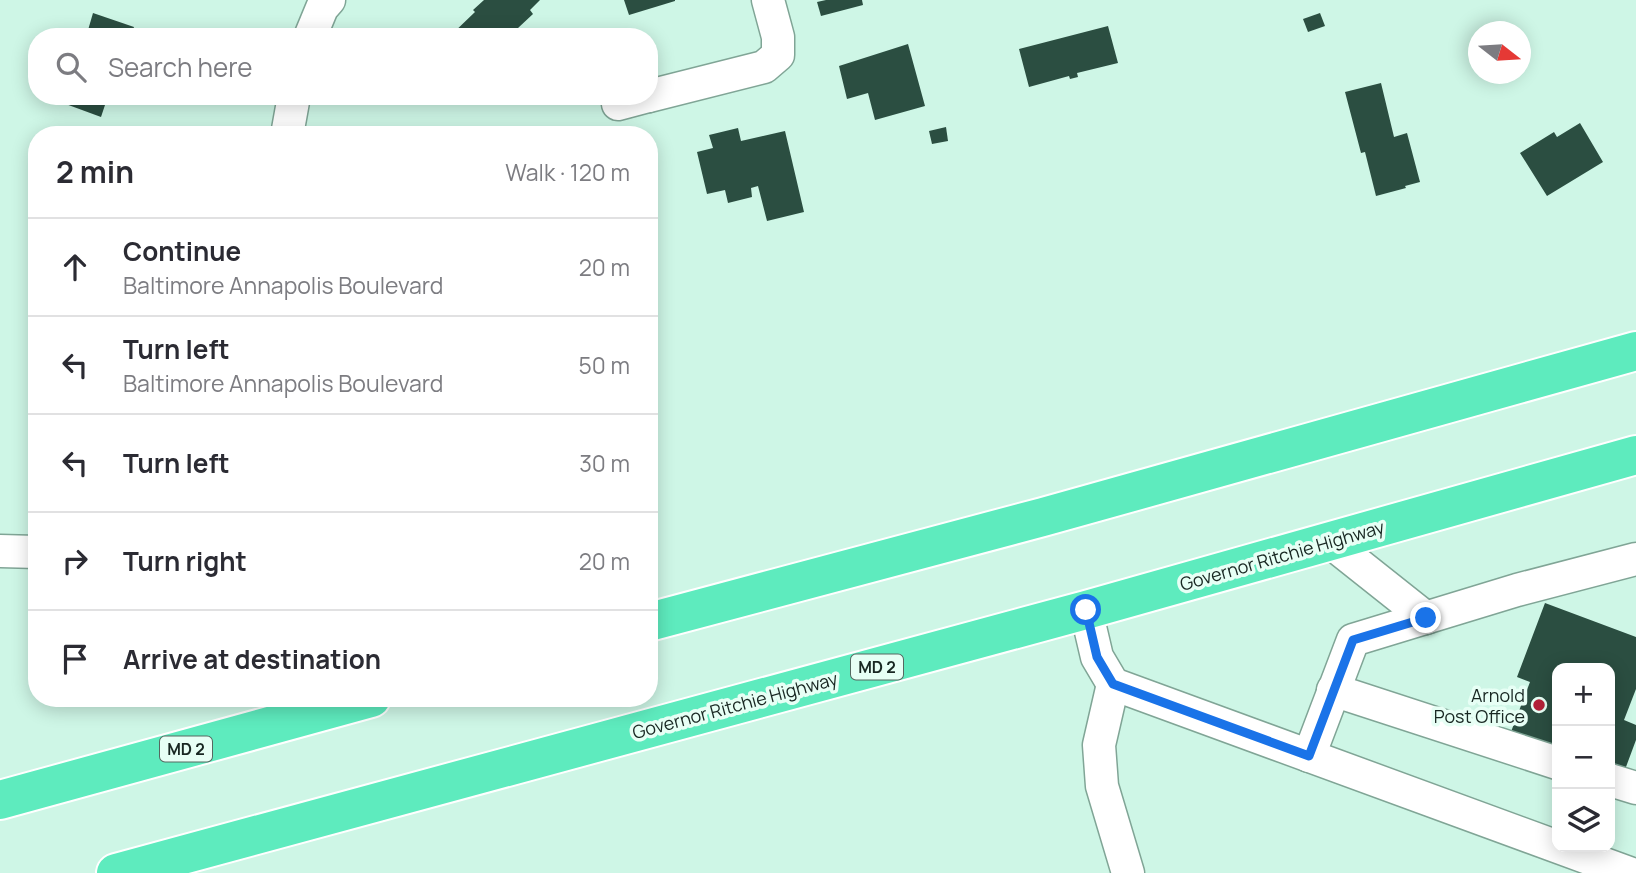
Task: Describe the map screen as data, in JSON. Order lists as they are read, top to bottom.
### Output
{
  "streets": {
    "highway": ["Governor Ritchie Highway", "MD 2"]
  },
  "places": ["Arnold Post Office"],
  "north": "right",
  "page": {
    "search": "Search here",
    "heading": ["2 min", "Walk · 120 m"],
    "list": [
      ["Continue", "Baltimore Annapolis Boulevard", "20 m"],
      ["Turn left", "Baltimore Annapolis Boulevard", "50 m"],
      ["Turn left", "30 m"],
      ["Turn right", "20 m"],
      "Arrive at destination"
    ],
    "map_buttons": ["+", "−"]
  }
}
